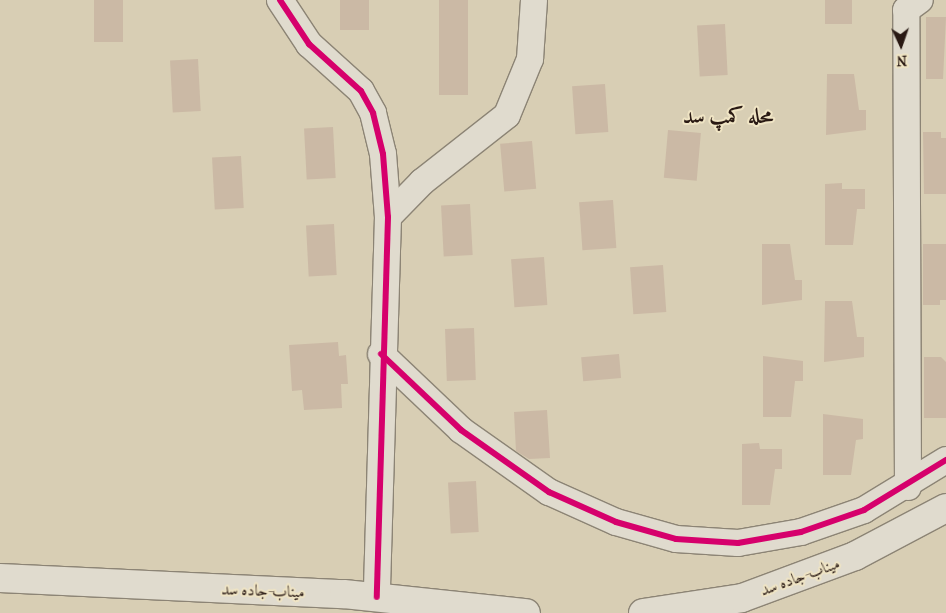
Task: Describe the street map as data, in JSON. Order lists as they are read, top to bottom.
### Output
{
  "streets": {
    "street": ["میناب-جاده سد"]
  },
  "districts": ["محله کمپ سد"],
  "north": "bottom"
}
